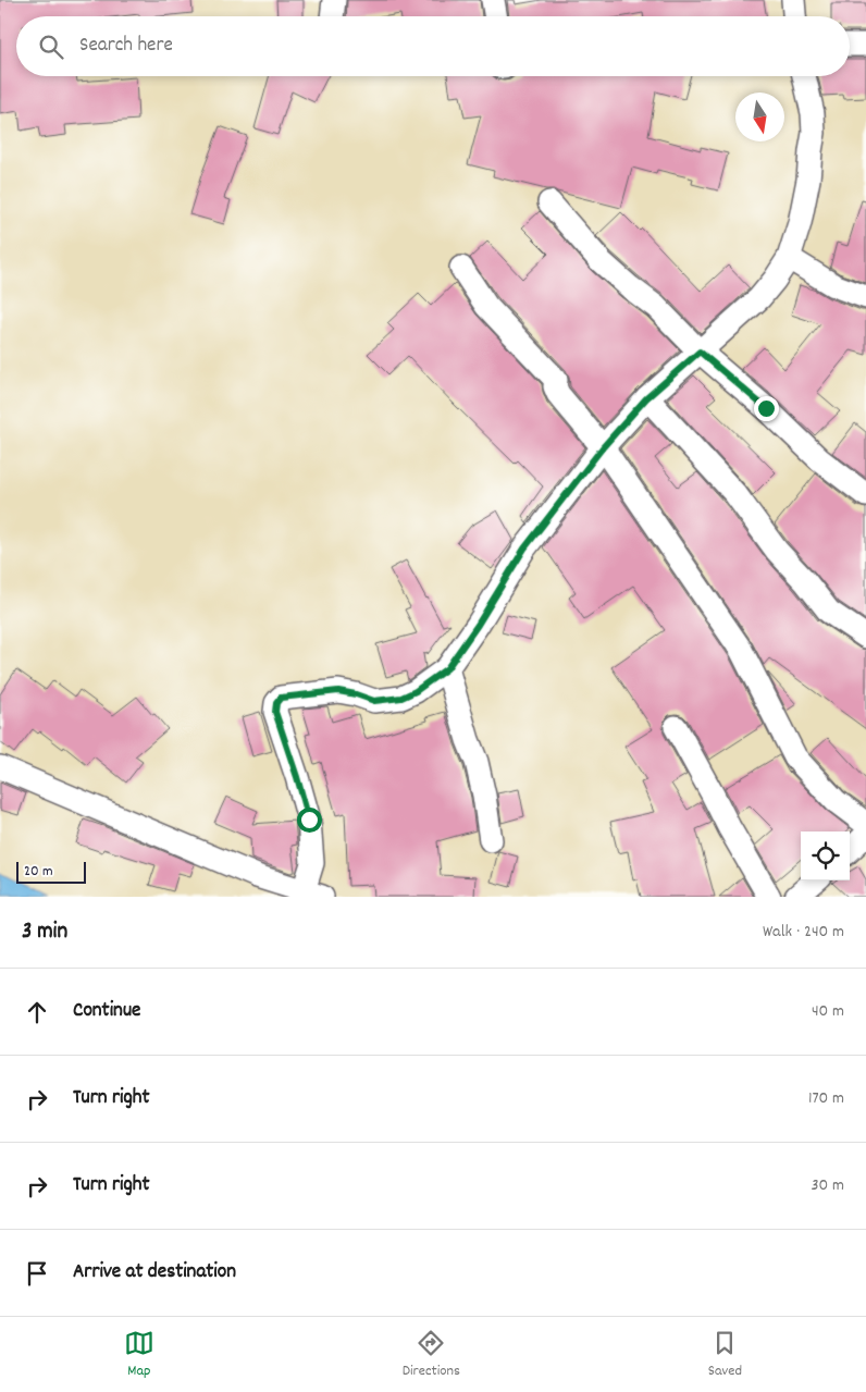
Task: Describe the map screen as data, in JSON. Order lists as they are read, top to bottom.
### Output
{
  "scale_bar": "20 m",
  "north": "bottom",
  "page": {
    "search": "Search here",
    "scale": "20 m",
    "heading": ["3 min", "Walk · 240 m"],
    "list": [
      ["Continue", "40 m"],
      ["Turn right", "170 m"],
      ["Turn right", "30 m"],
      "Arrive at destination"
    ],
    "nav": ["Map", "Directions", "Saved"]
  }
}
